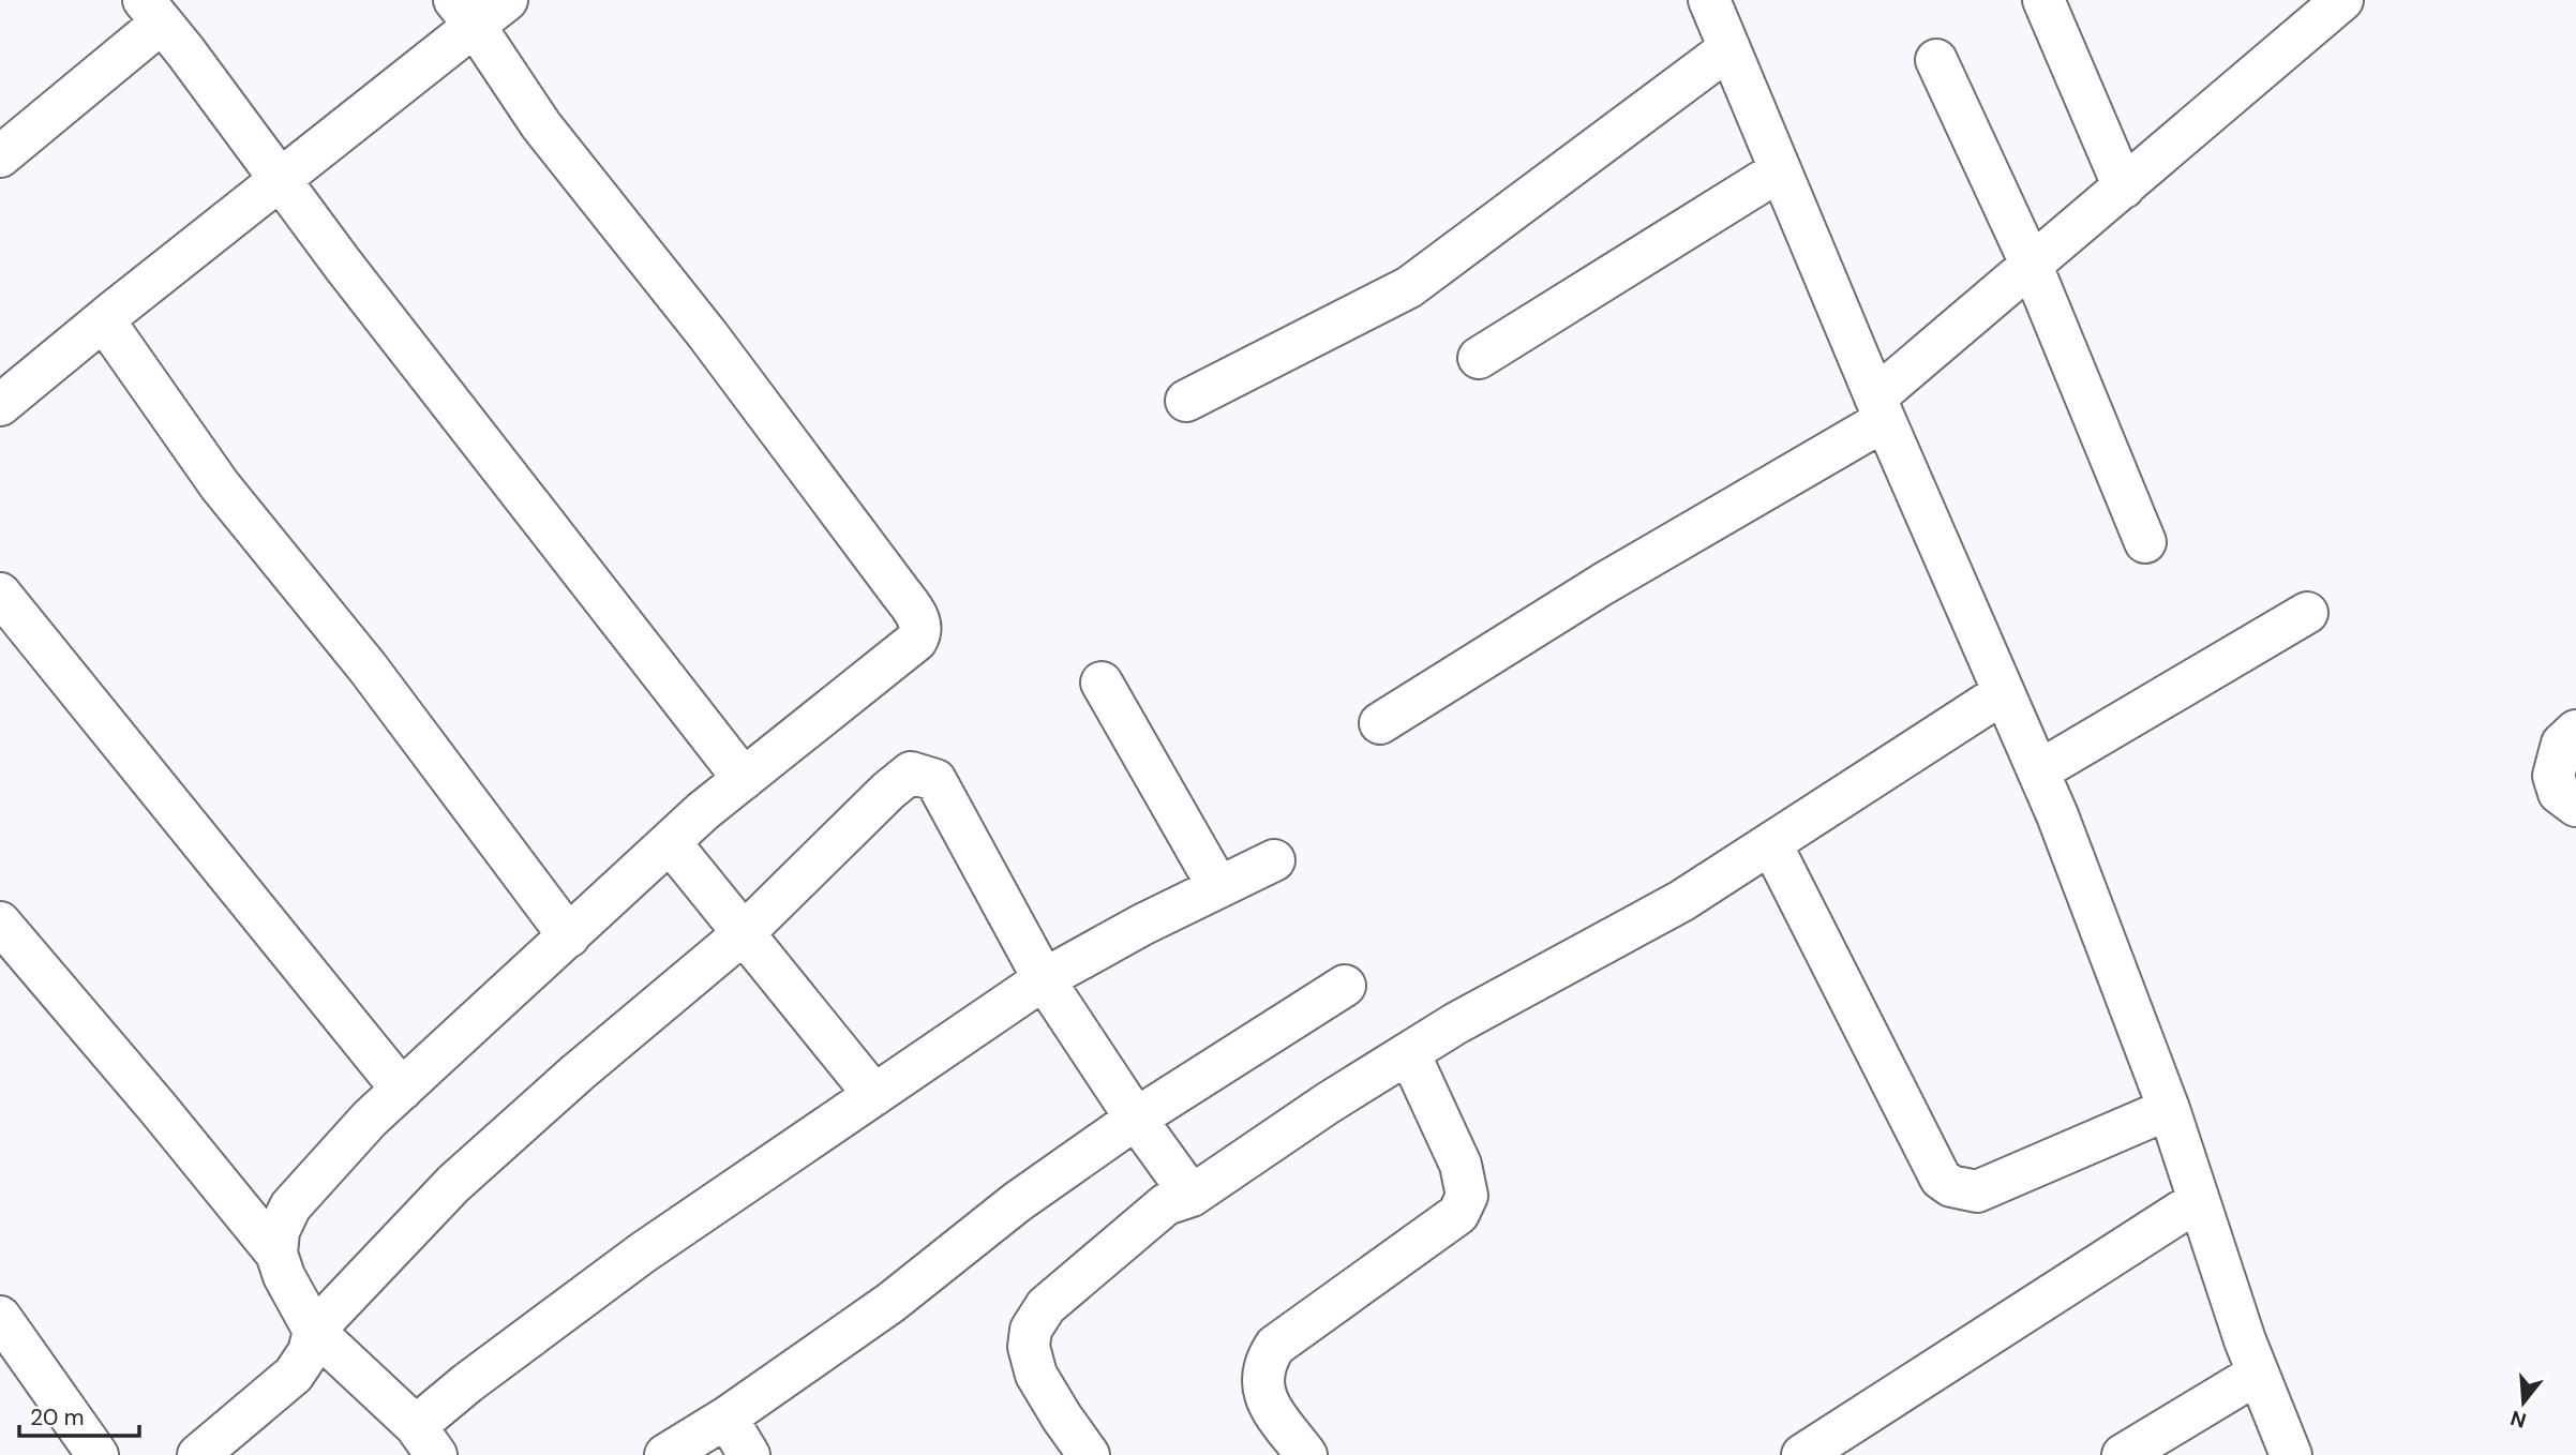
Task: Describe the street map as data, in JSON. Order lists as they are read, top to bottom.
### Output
{
  "scale_bar": "20 m",
  "north": "bottom"
}
